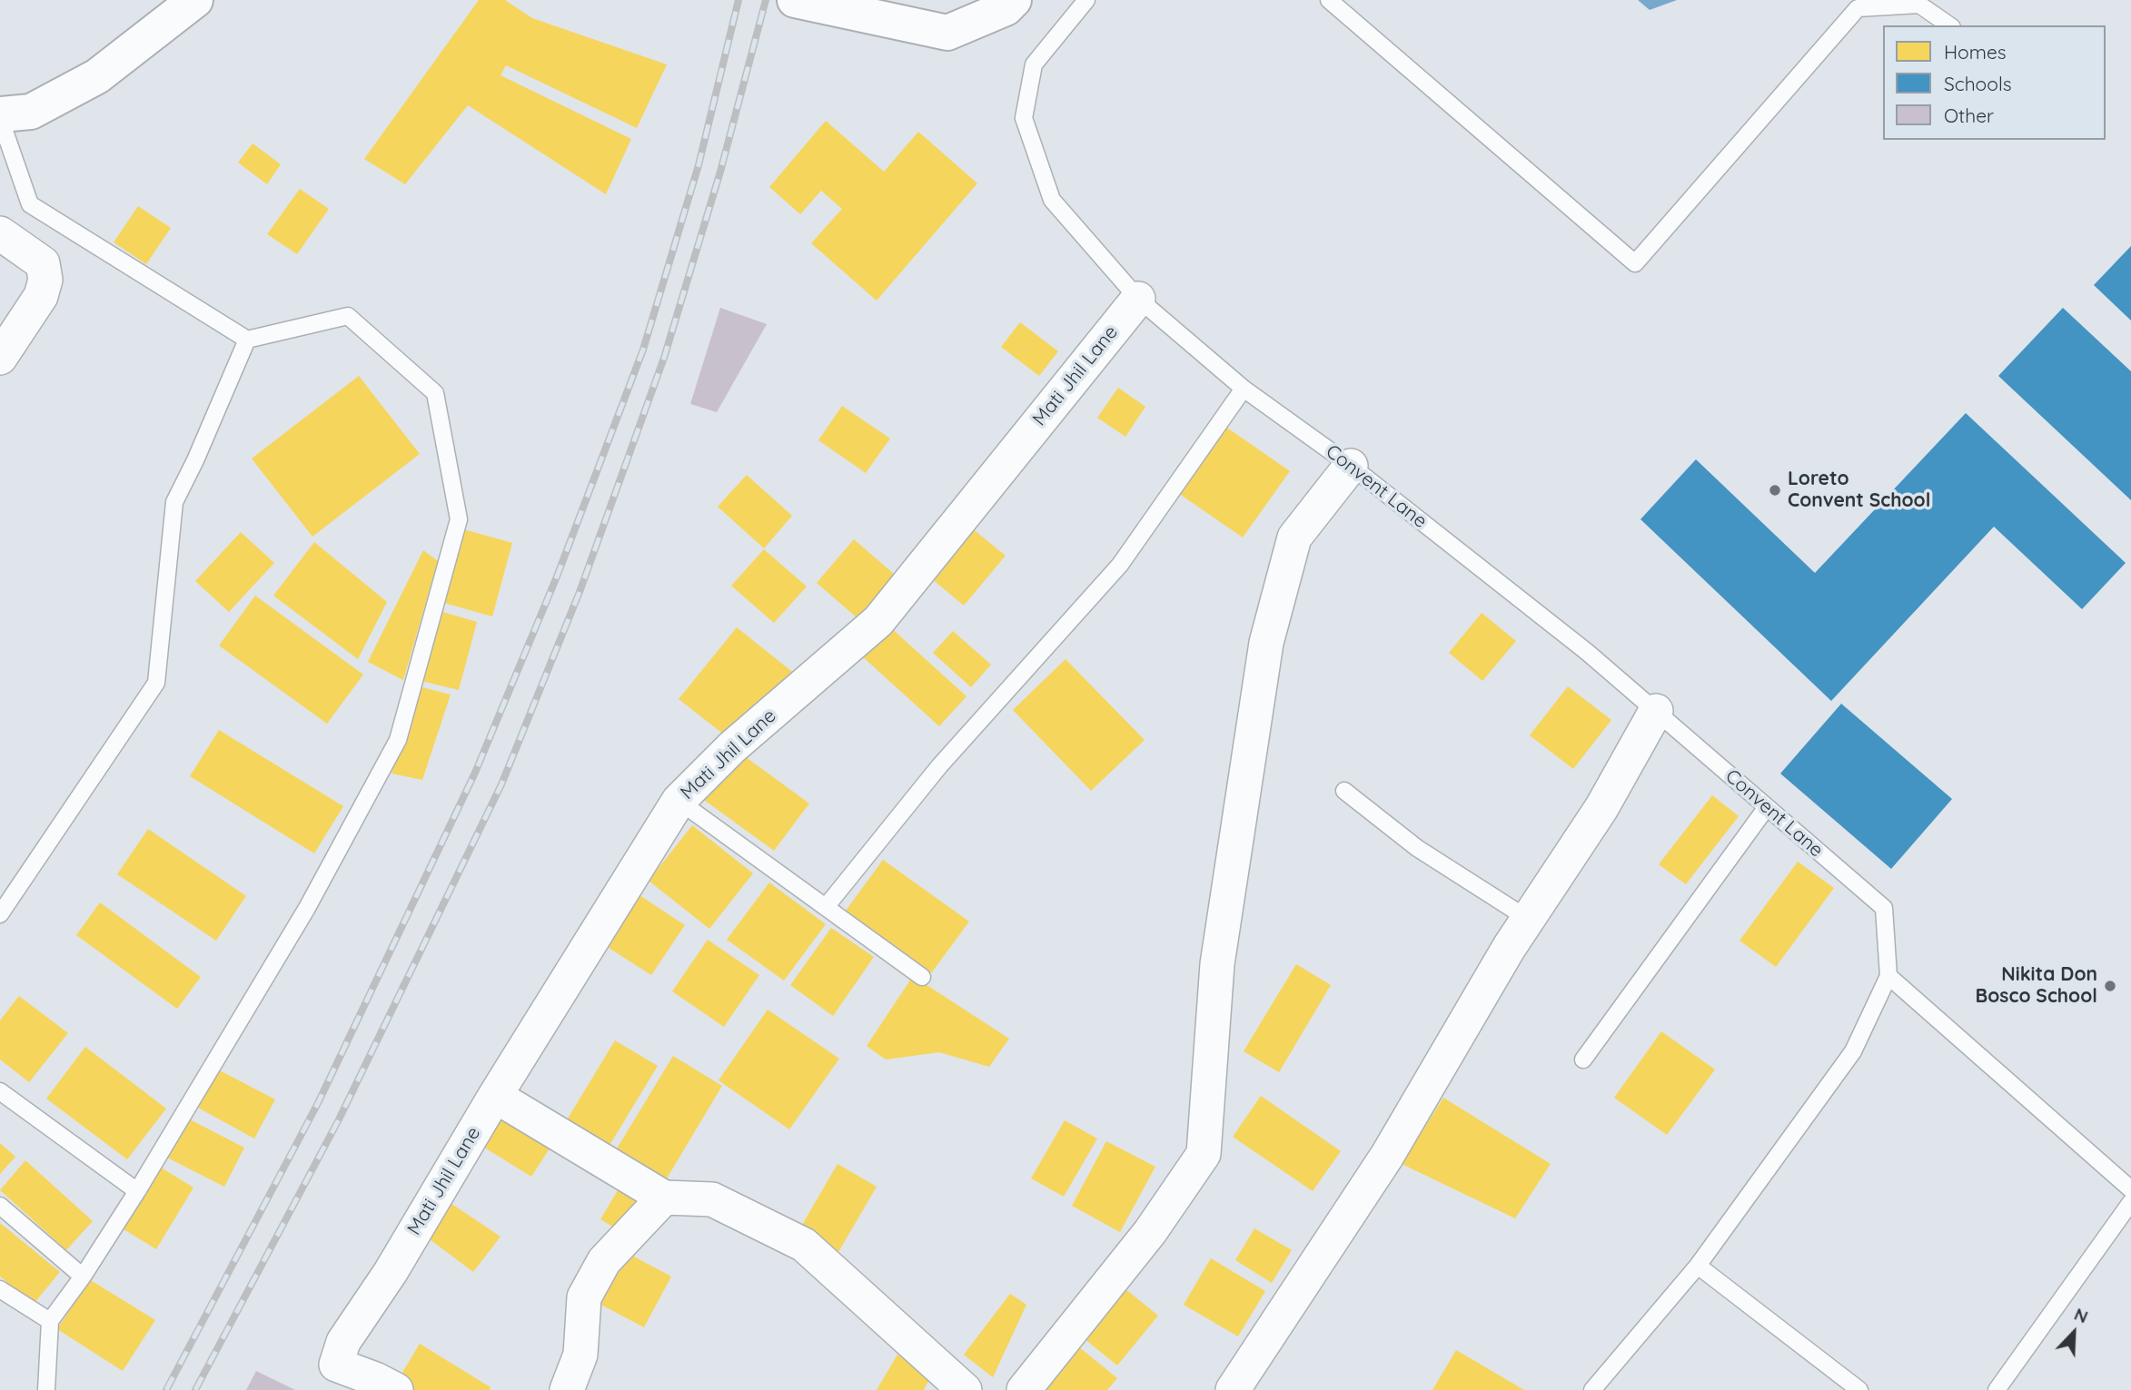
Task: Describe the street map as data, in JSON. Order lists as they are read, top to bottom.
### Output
{
  "streets": {
    "street": ["Mati Jhil Lane"],
    "lane": ["Convent Lane"]
  },
  "crossings": [
    ["Mati Jhil Lane", "Convent Lane"]
  ],
  "places": ["Loreto Convent School", "Nikita Don Bosco School"],
  "legend": ["Homes", "Schools", "Other"],
  "north": "top right"
}
